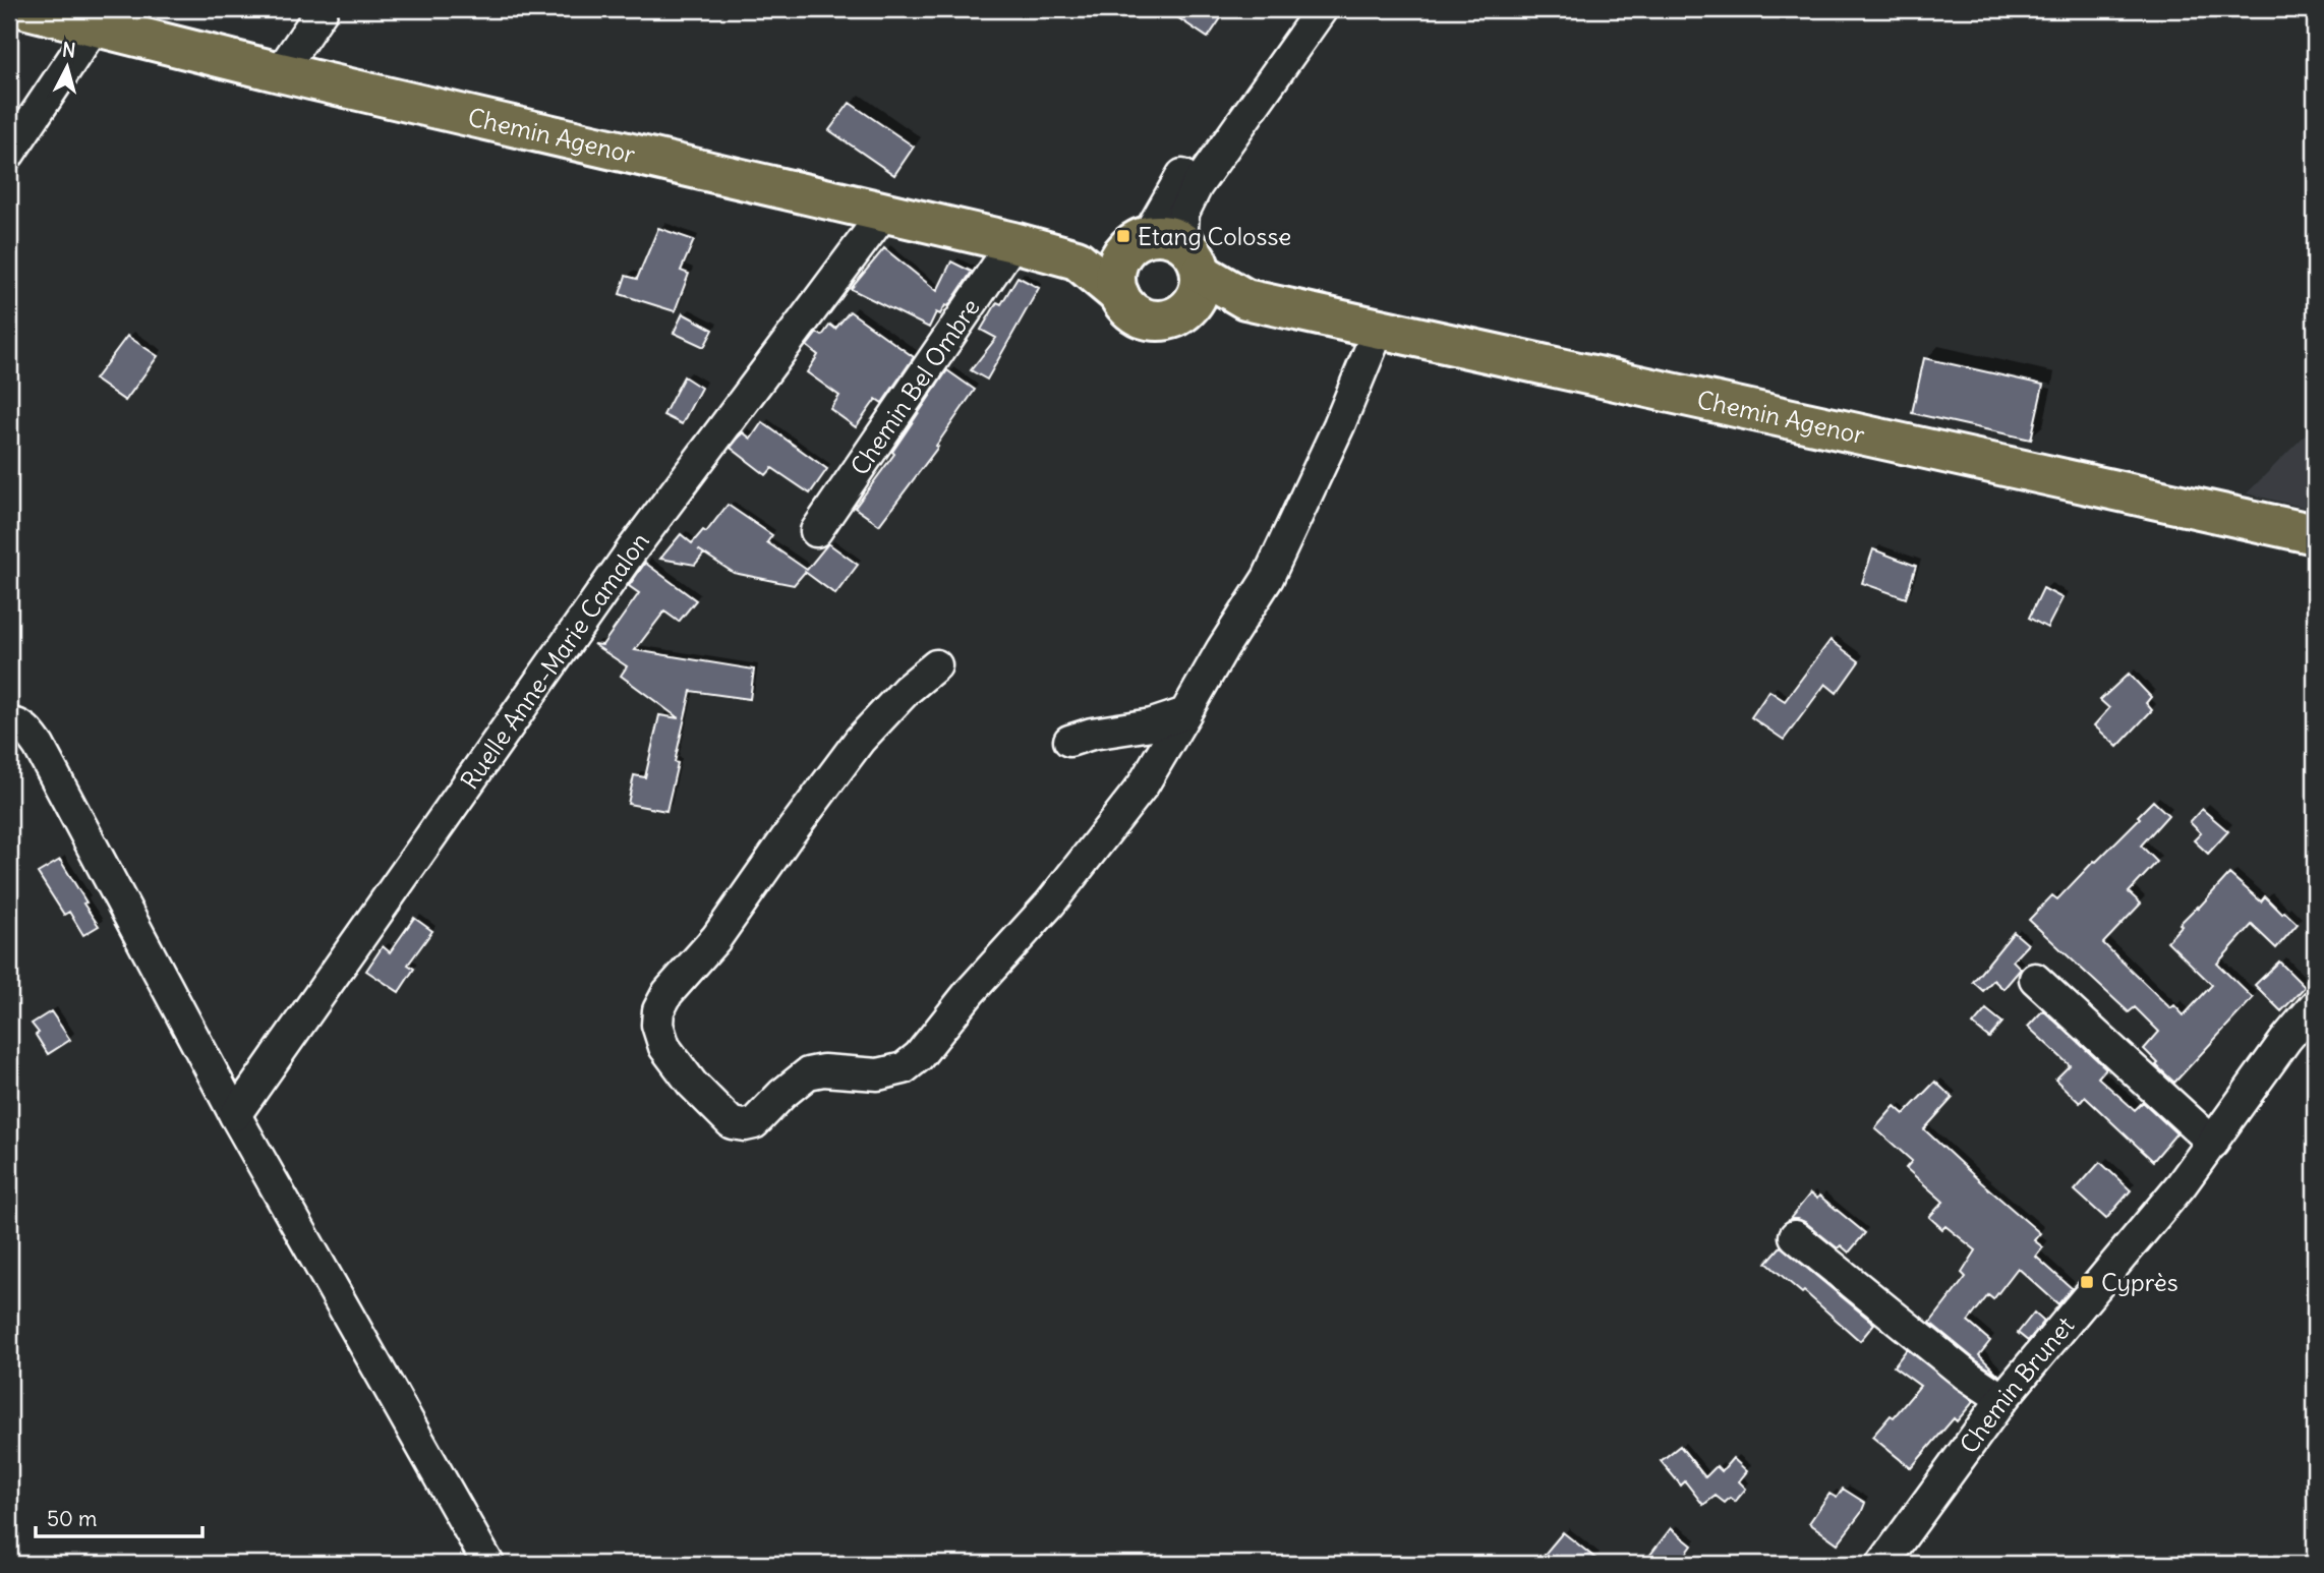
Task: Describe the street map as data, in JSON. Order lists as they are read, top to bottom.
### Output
{
  "streets": {
    "main road": ["Chemin Agenor"],
    "street": ["Chemin Bel Ombre", "Ruelle Anne-Marie Camalon", "Chemin Brunet"]
  },
  "crossings": [
    ["Chemin Agenor", "Chemin Bel Ombre"],
    ["Chemin Agenor", "Ruelle Anne-Marie Camalon"]
  ],
  "places": {
    "transit": ["Etang Colosse", "Cyprès"]
  },
  "scale_bar": "50 m",
  "north": "top"
}
